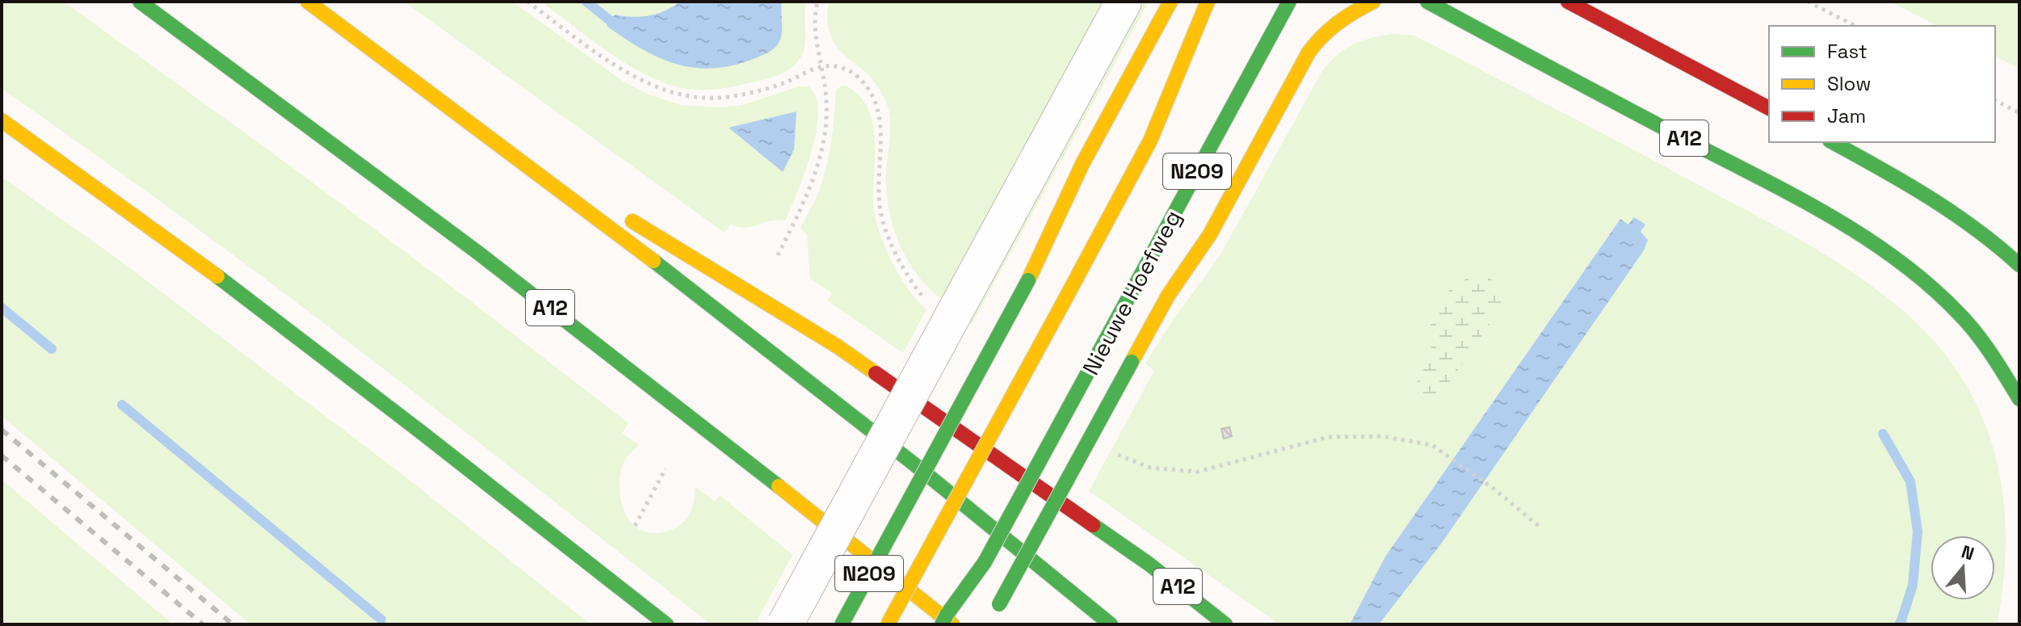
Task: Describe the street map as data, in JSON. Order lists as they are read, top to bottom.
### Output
{
  "streets": {
    "main road": ["A12", "N209", "Nieuwe Hoefweg"]
  },
  "legend": ["Fast", "Slow", "Jam"],
  "north": "top"
}
